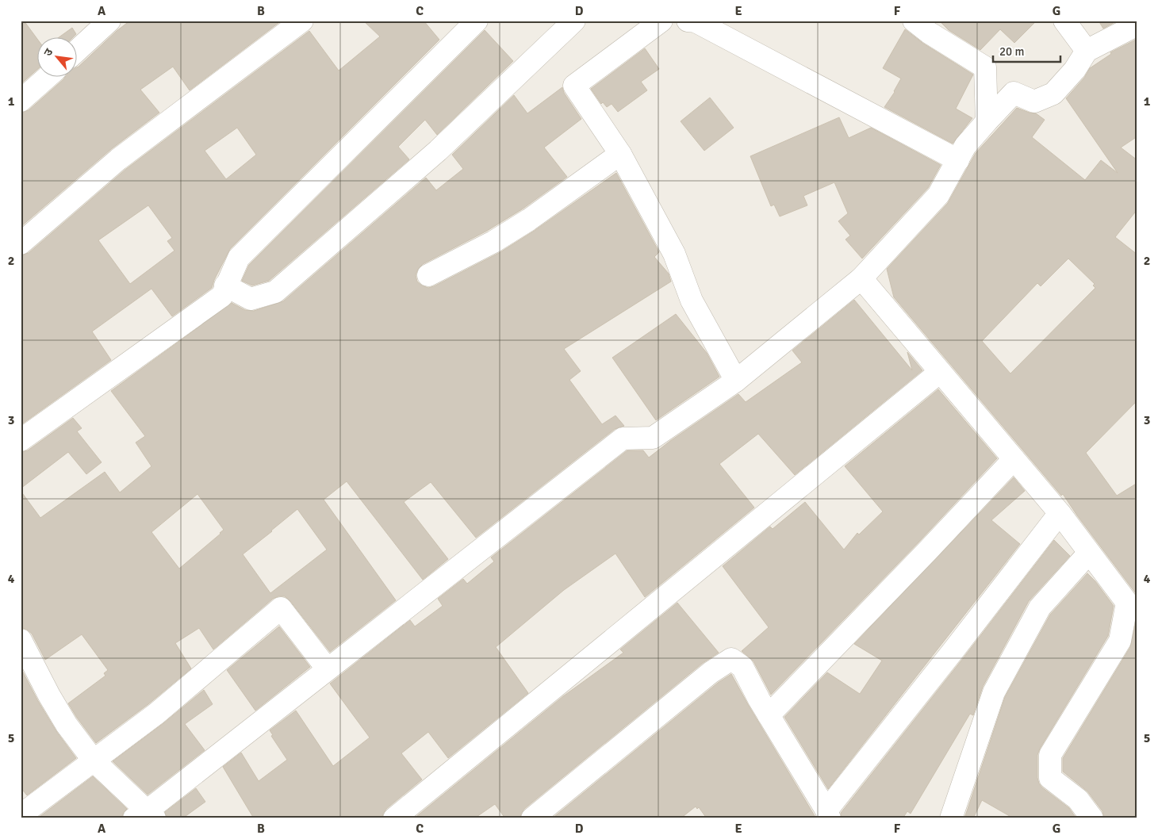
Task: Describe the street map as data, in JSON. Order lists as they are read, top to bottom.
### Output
{
  "scale_bar": "20 m",
  "north": "top left",
  "grid": {
    "columns": [
      "A",
      "B",
      "C",
      "D",
      "E",
      "F",
      "G"
    ],
    "rows": [
      "1",
      "2",
      "3",
      "4",
      "5"
    ]
  }
}
